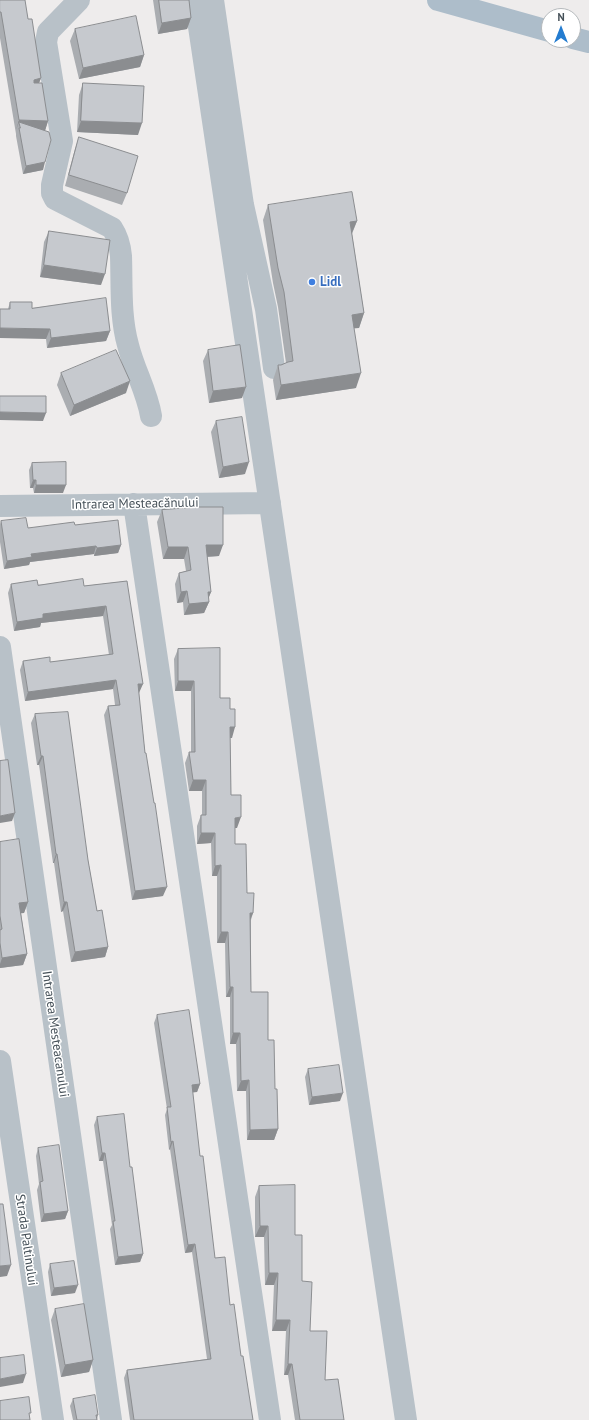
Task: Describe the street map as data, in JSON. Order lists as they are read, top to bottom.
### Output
{
  "streets": {
    "street": ["Intrarea Mesteacănului", "Intrarea Mesteacanului", "Strada Paltinului"]
  },
  "places": ["Lidl"],
  "north": "top"
}
